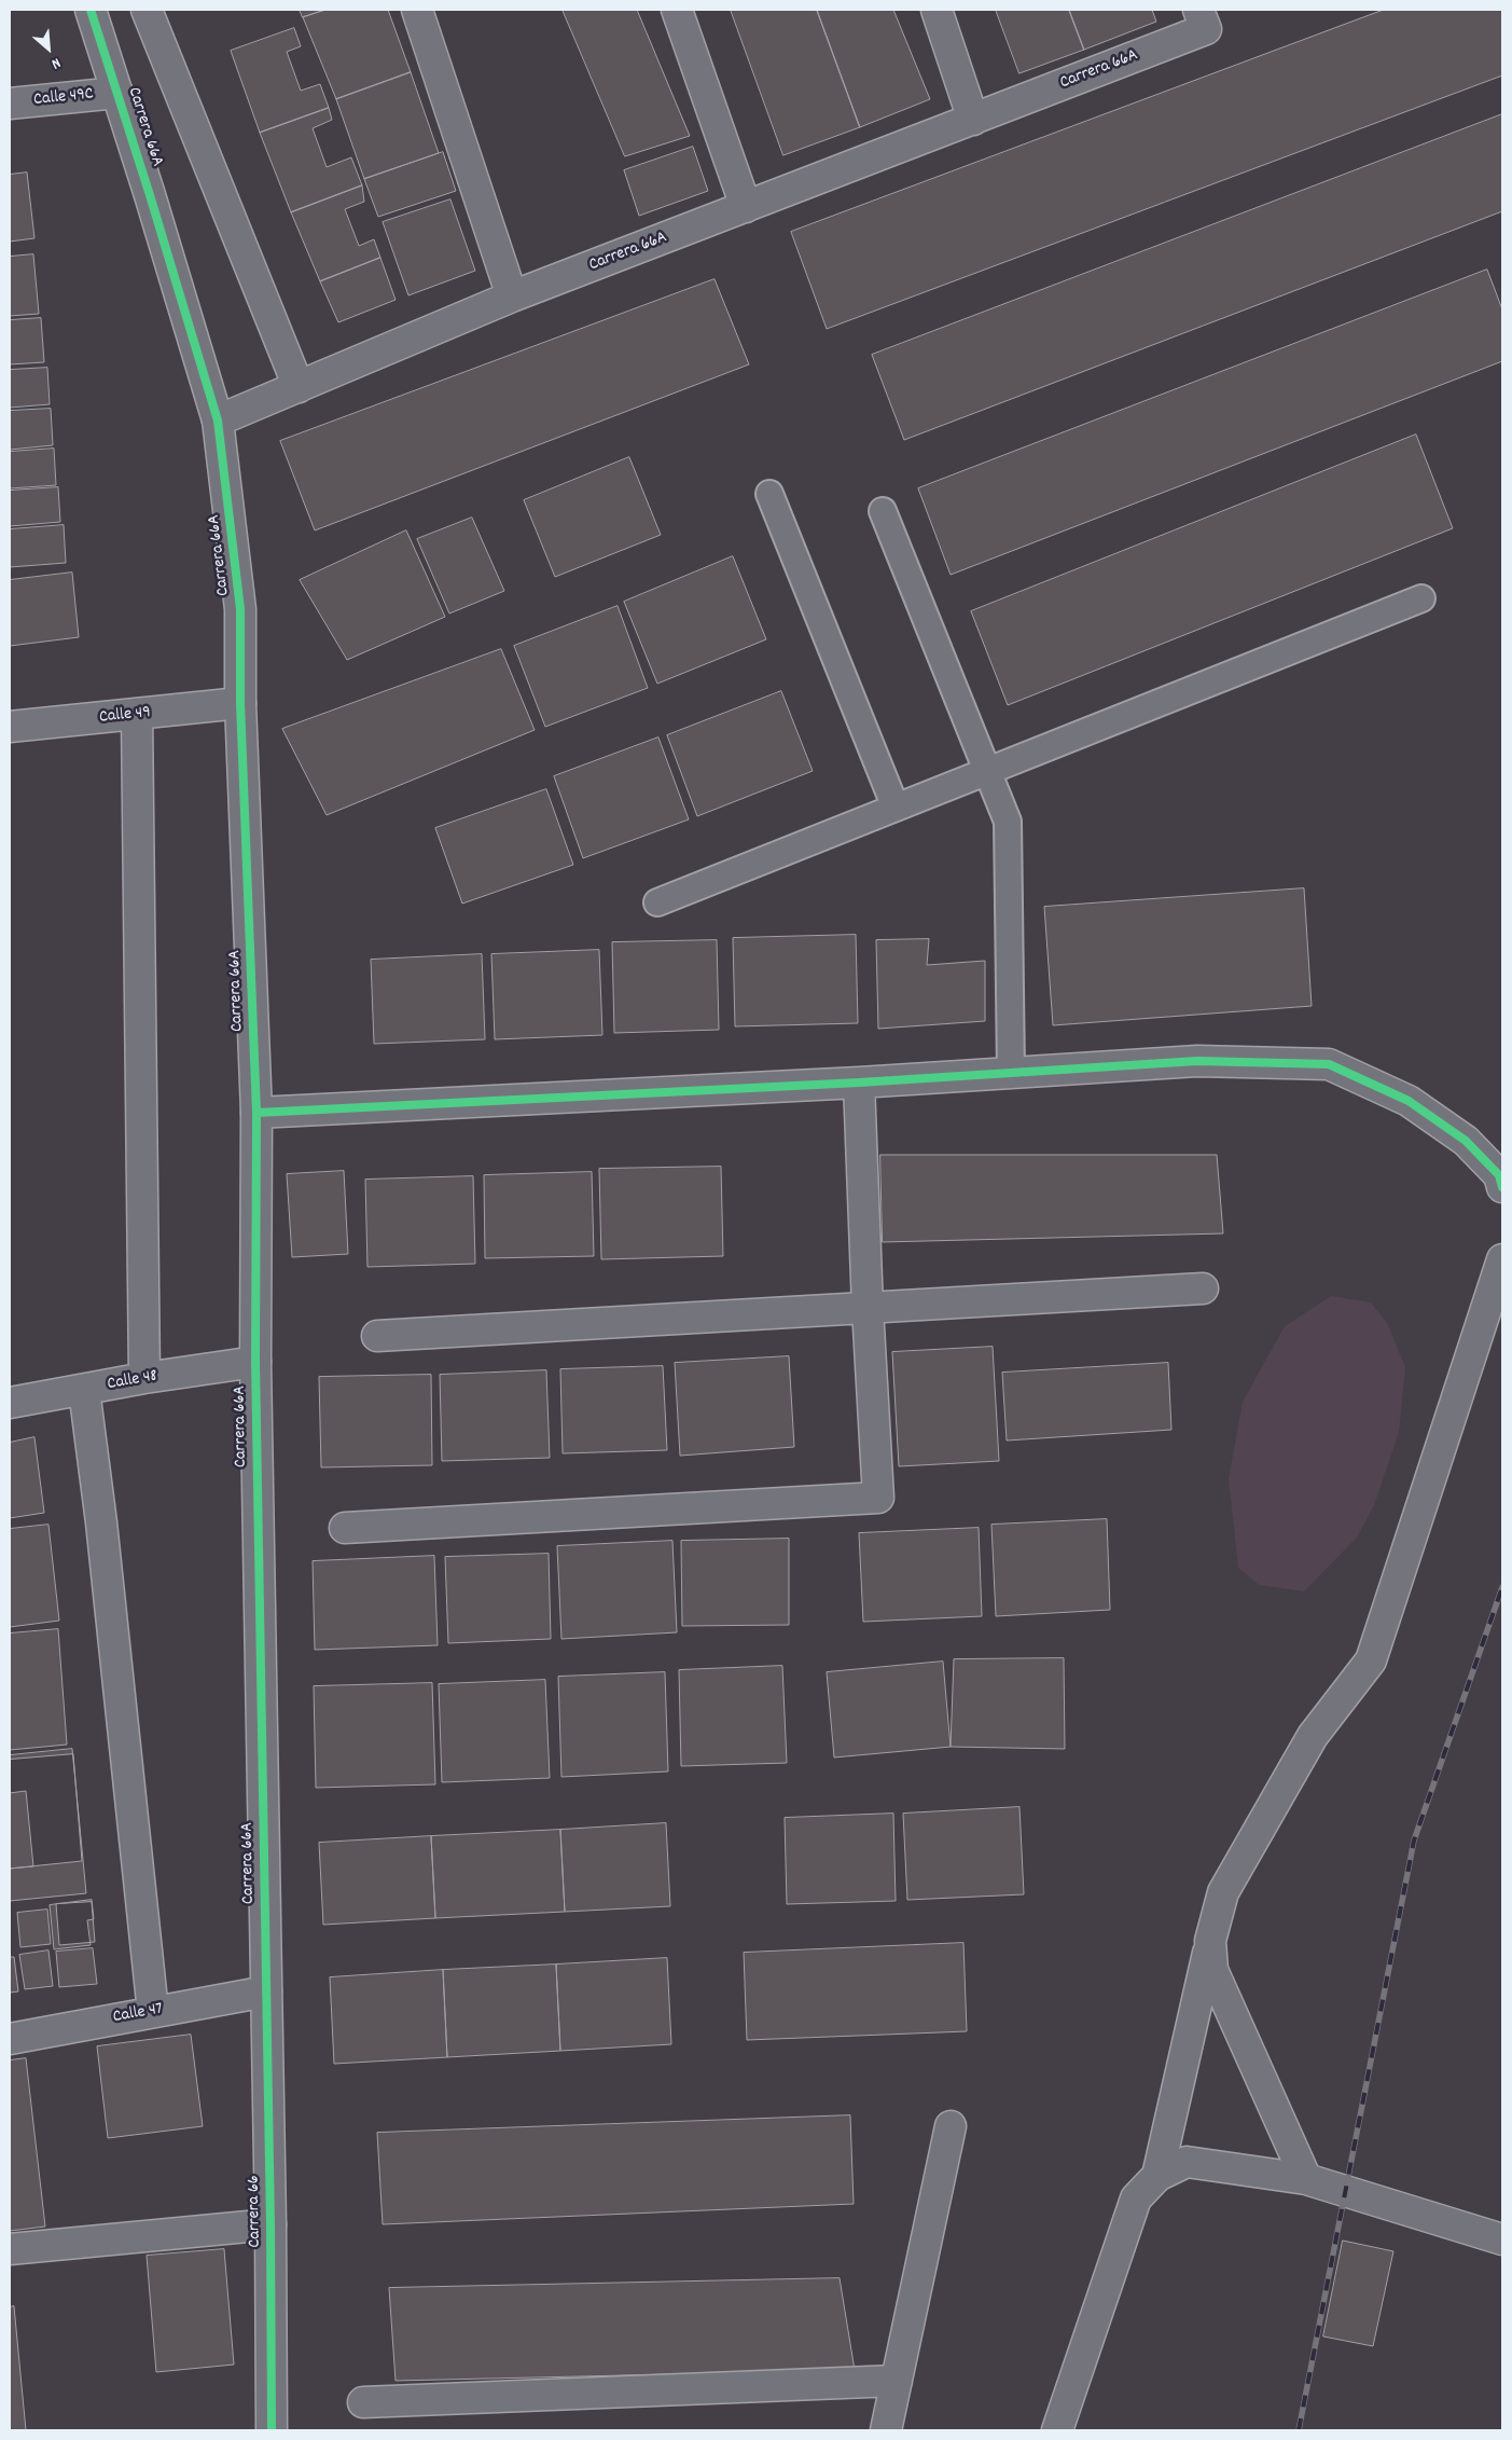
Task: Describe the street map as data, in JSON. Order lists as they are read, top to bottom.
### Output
{
  "streets": {
    "street": [
      "Carrera 66A",
      "Calle 49C",
      "Calle 49",
      "Calle 48",
      "Calle 47",
      "Carrera 66"
    ]
  },
  "crossings": [
    ["Carrera 66A", "Calle 49C"],
    ["Carrera 66A", "Calle 49"],
    ["Carrera 66A", "Calle 48"],
    ["Carrera 66A", "Calle 47"],
    ["Carrera 66A", "Carrera 66"],
    ["Calle 47", "Carrera 66"]
  ],
  "north": "bottom right"
}
